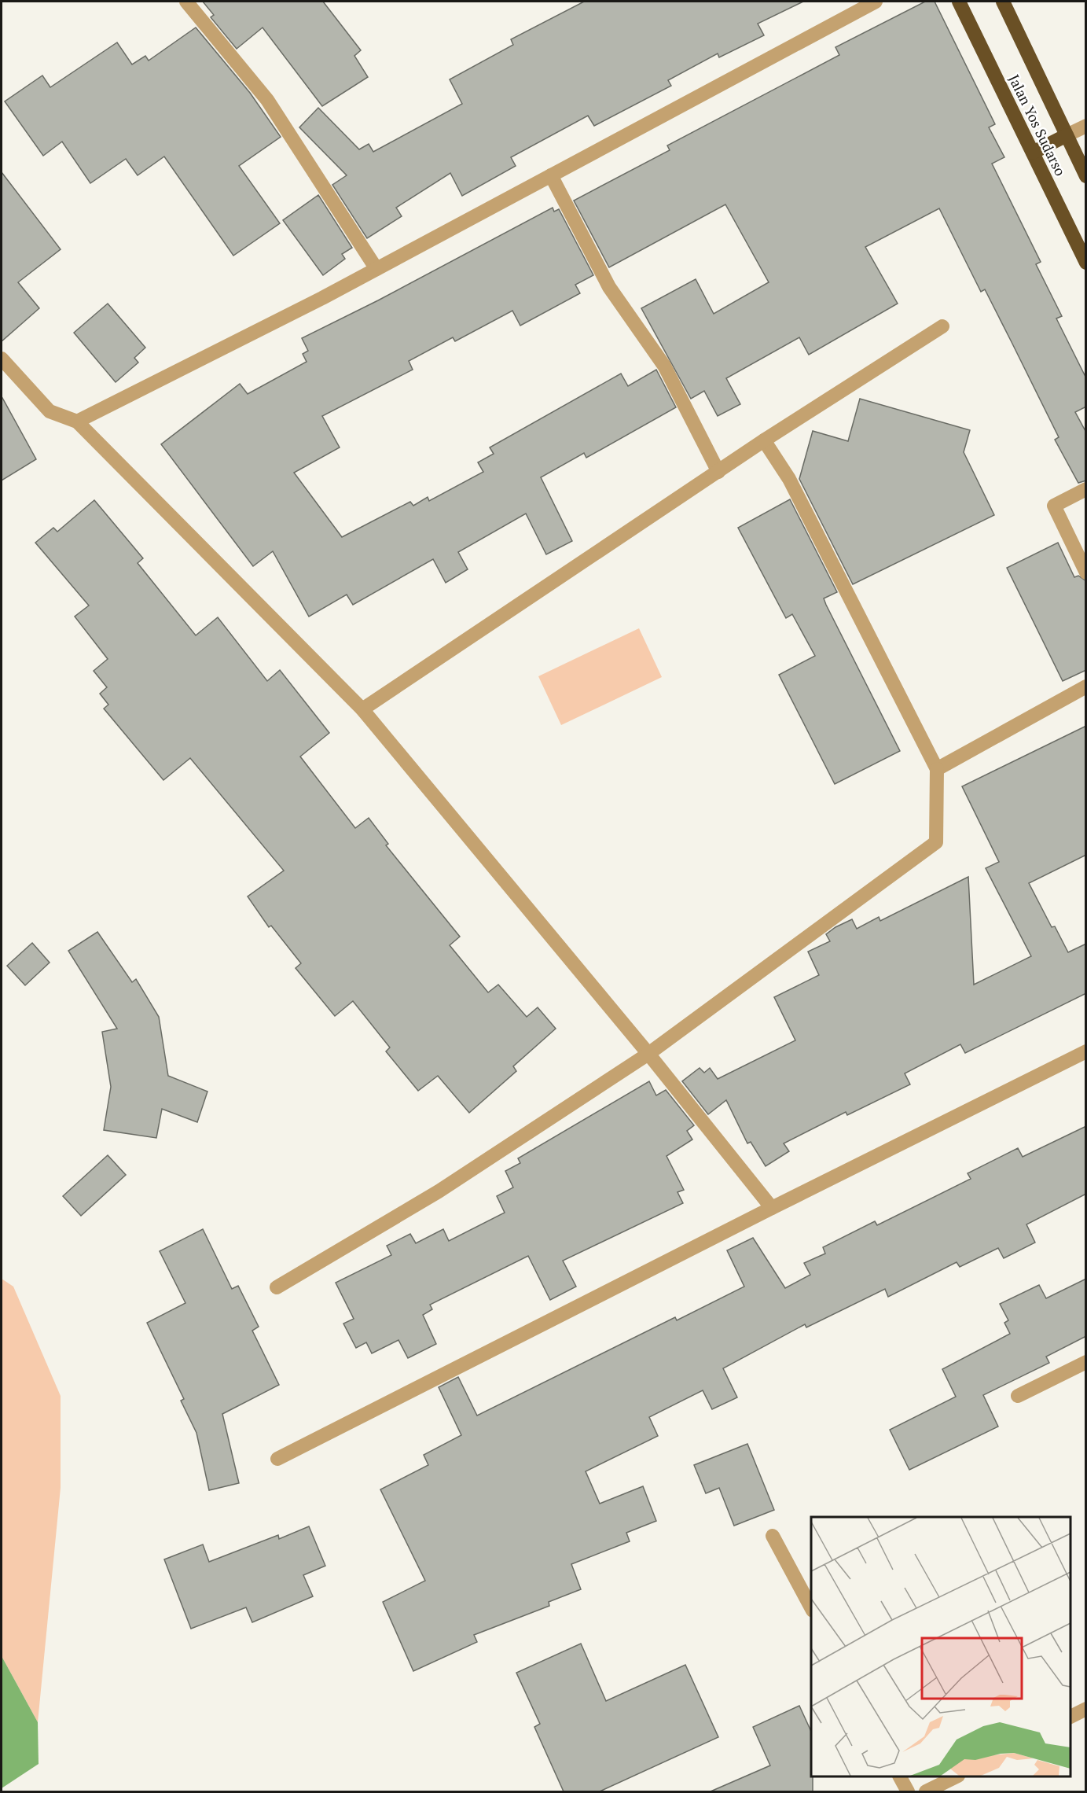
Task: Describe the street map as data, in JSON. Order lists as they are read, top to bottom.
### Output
{
  "streets": {
    "highway": ["Jalan Yos Sudarso"]
  }
}
